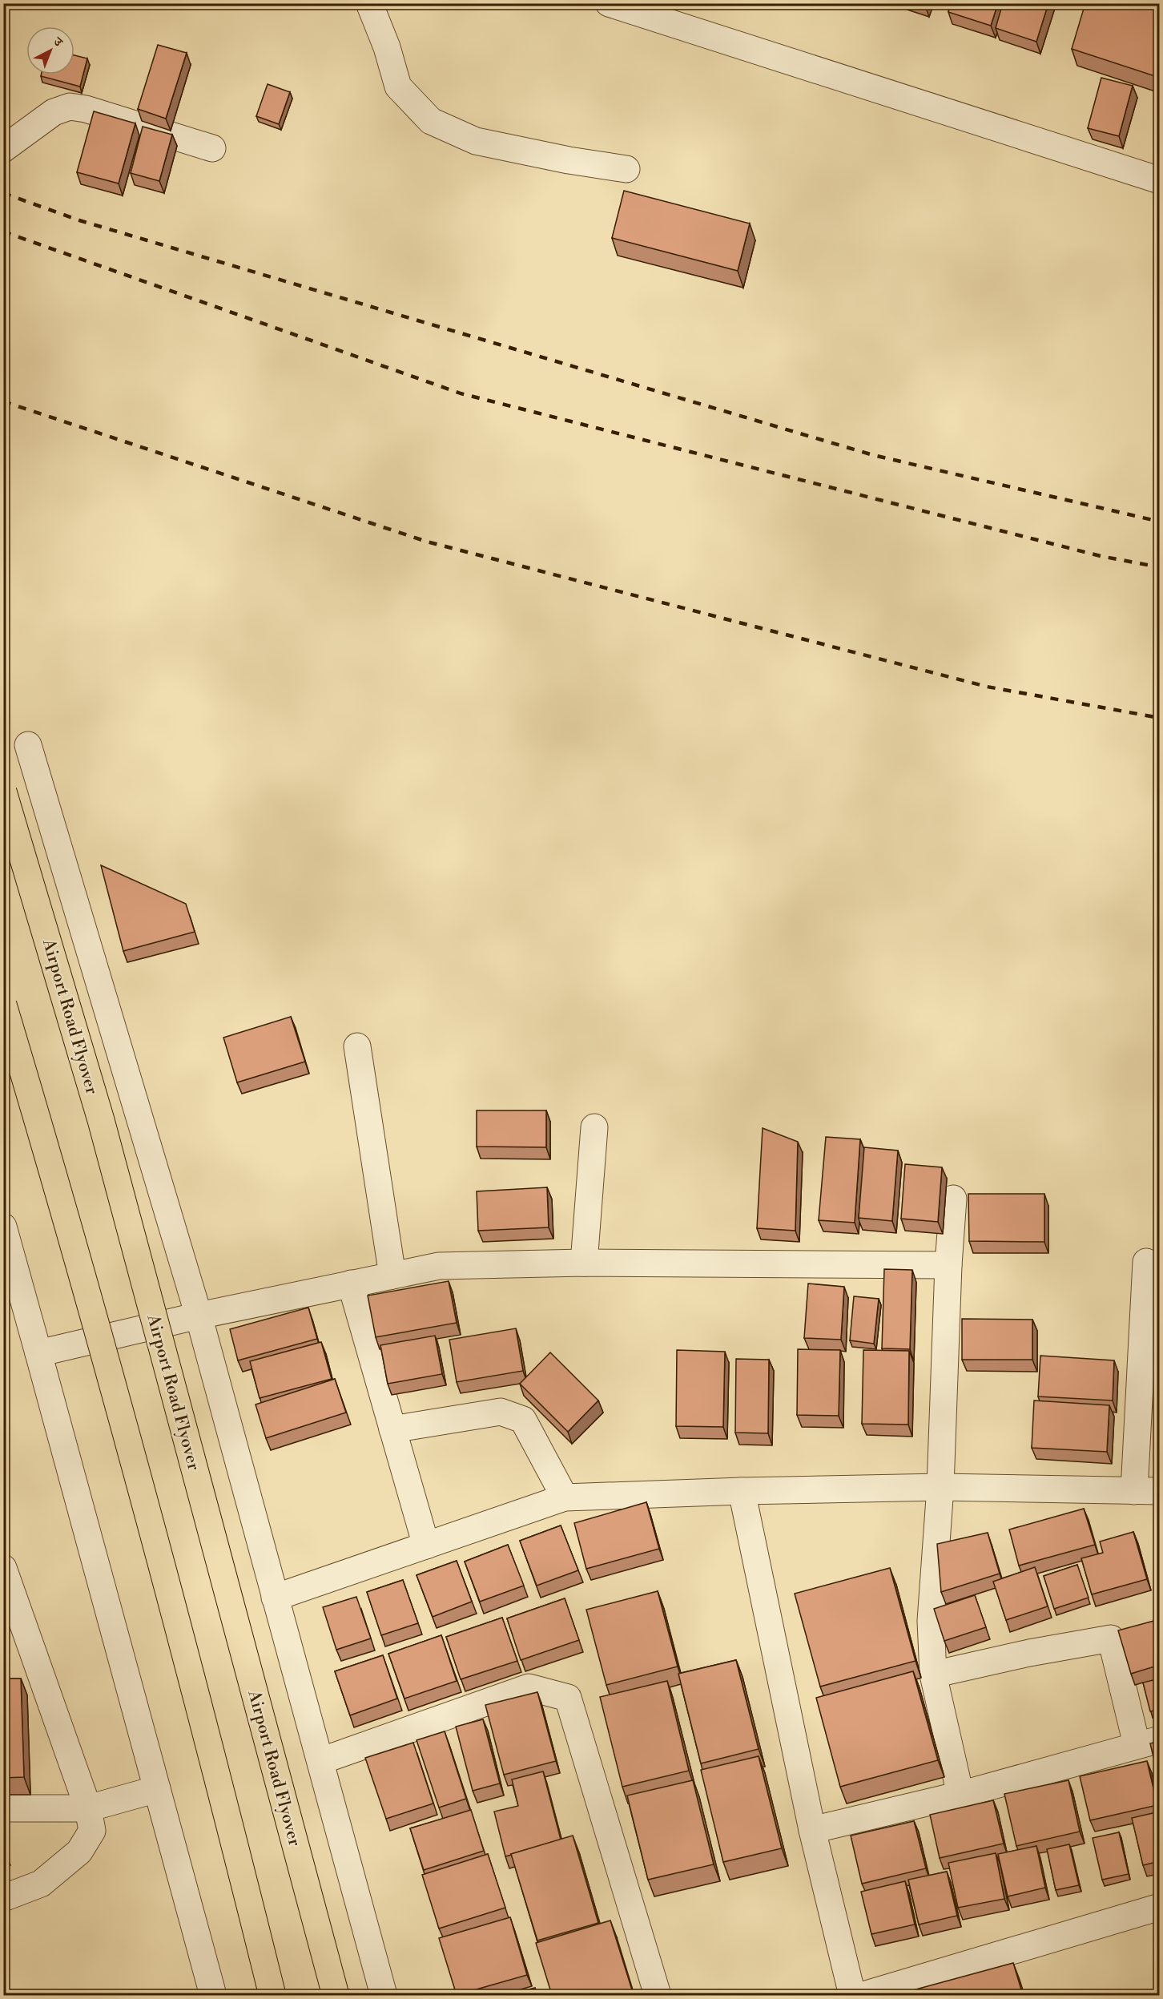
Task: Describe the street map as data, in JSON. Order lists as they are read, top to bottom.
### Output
{
  "streets": {
    "main road": ["Airport Road Flyover"]
  },
  "north": "top right"
}
